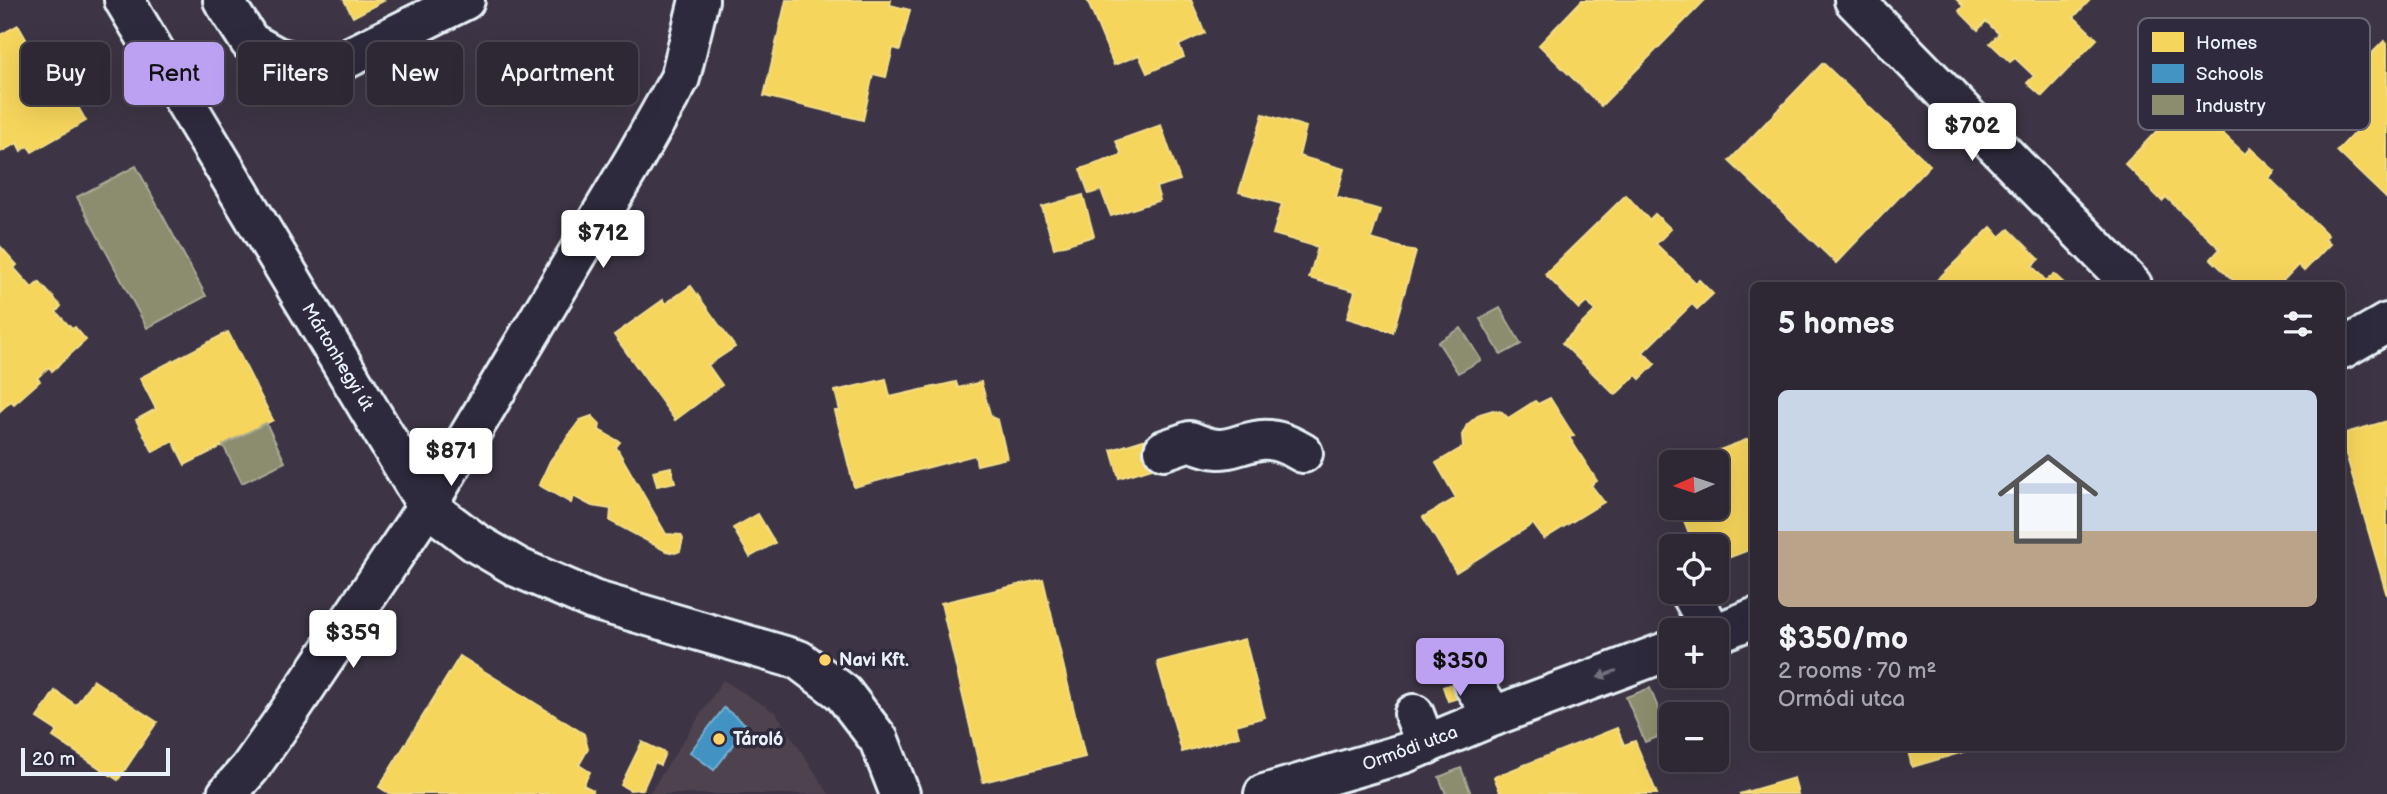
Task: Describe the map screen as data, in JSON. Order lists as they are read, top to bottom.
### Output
{
  "streets": {
    "street": ["Mártonhegyi út", "Ormódi utca"]
  },
  "one_way": ["Ormódi utca"],
  "places": ["Navi Kft.", "Tároló"],
  "legend": ["Homes", "Schools", "Industry"],
  "scale_bar": "20 m",
  "north": "left",
  "page": {
    "chip": [
      "Buy",
      "Rent",
      "Filters",
      "New",
      "Apartment"
    ],
    "price": [
      "$702",
      "$712",
      "$871",
      "$359",
      "$350"
    ],
    "heading": "5 homes",
    "list": [
      {
        "name": "$350/mo",
        "note": "2 rooms · 70 m² · Ormódi utca"
      }
    ],
    "map_buttons": ["+", "−"],
    "scale": "20 m"
  }
}
